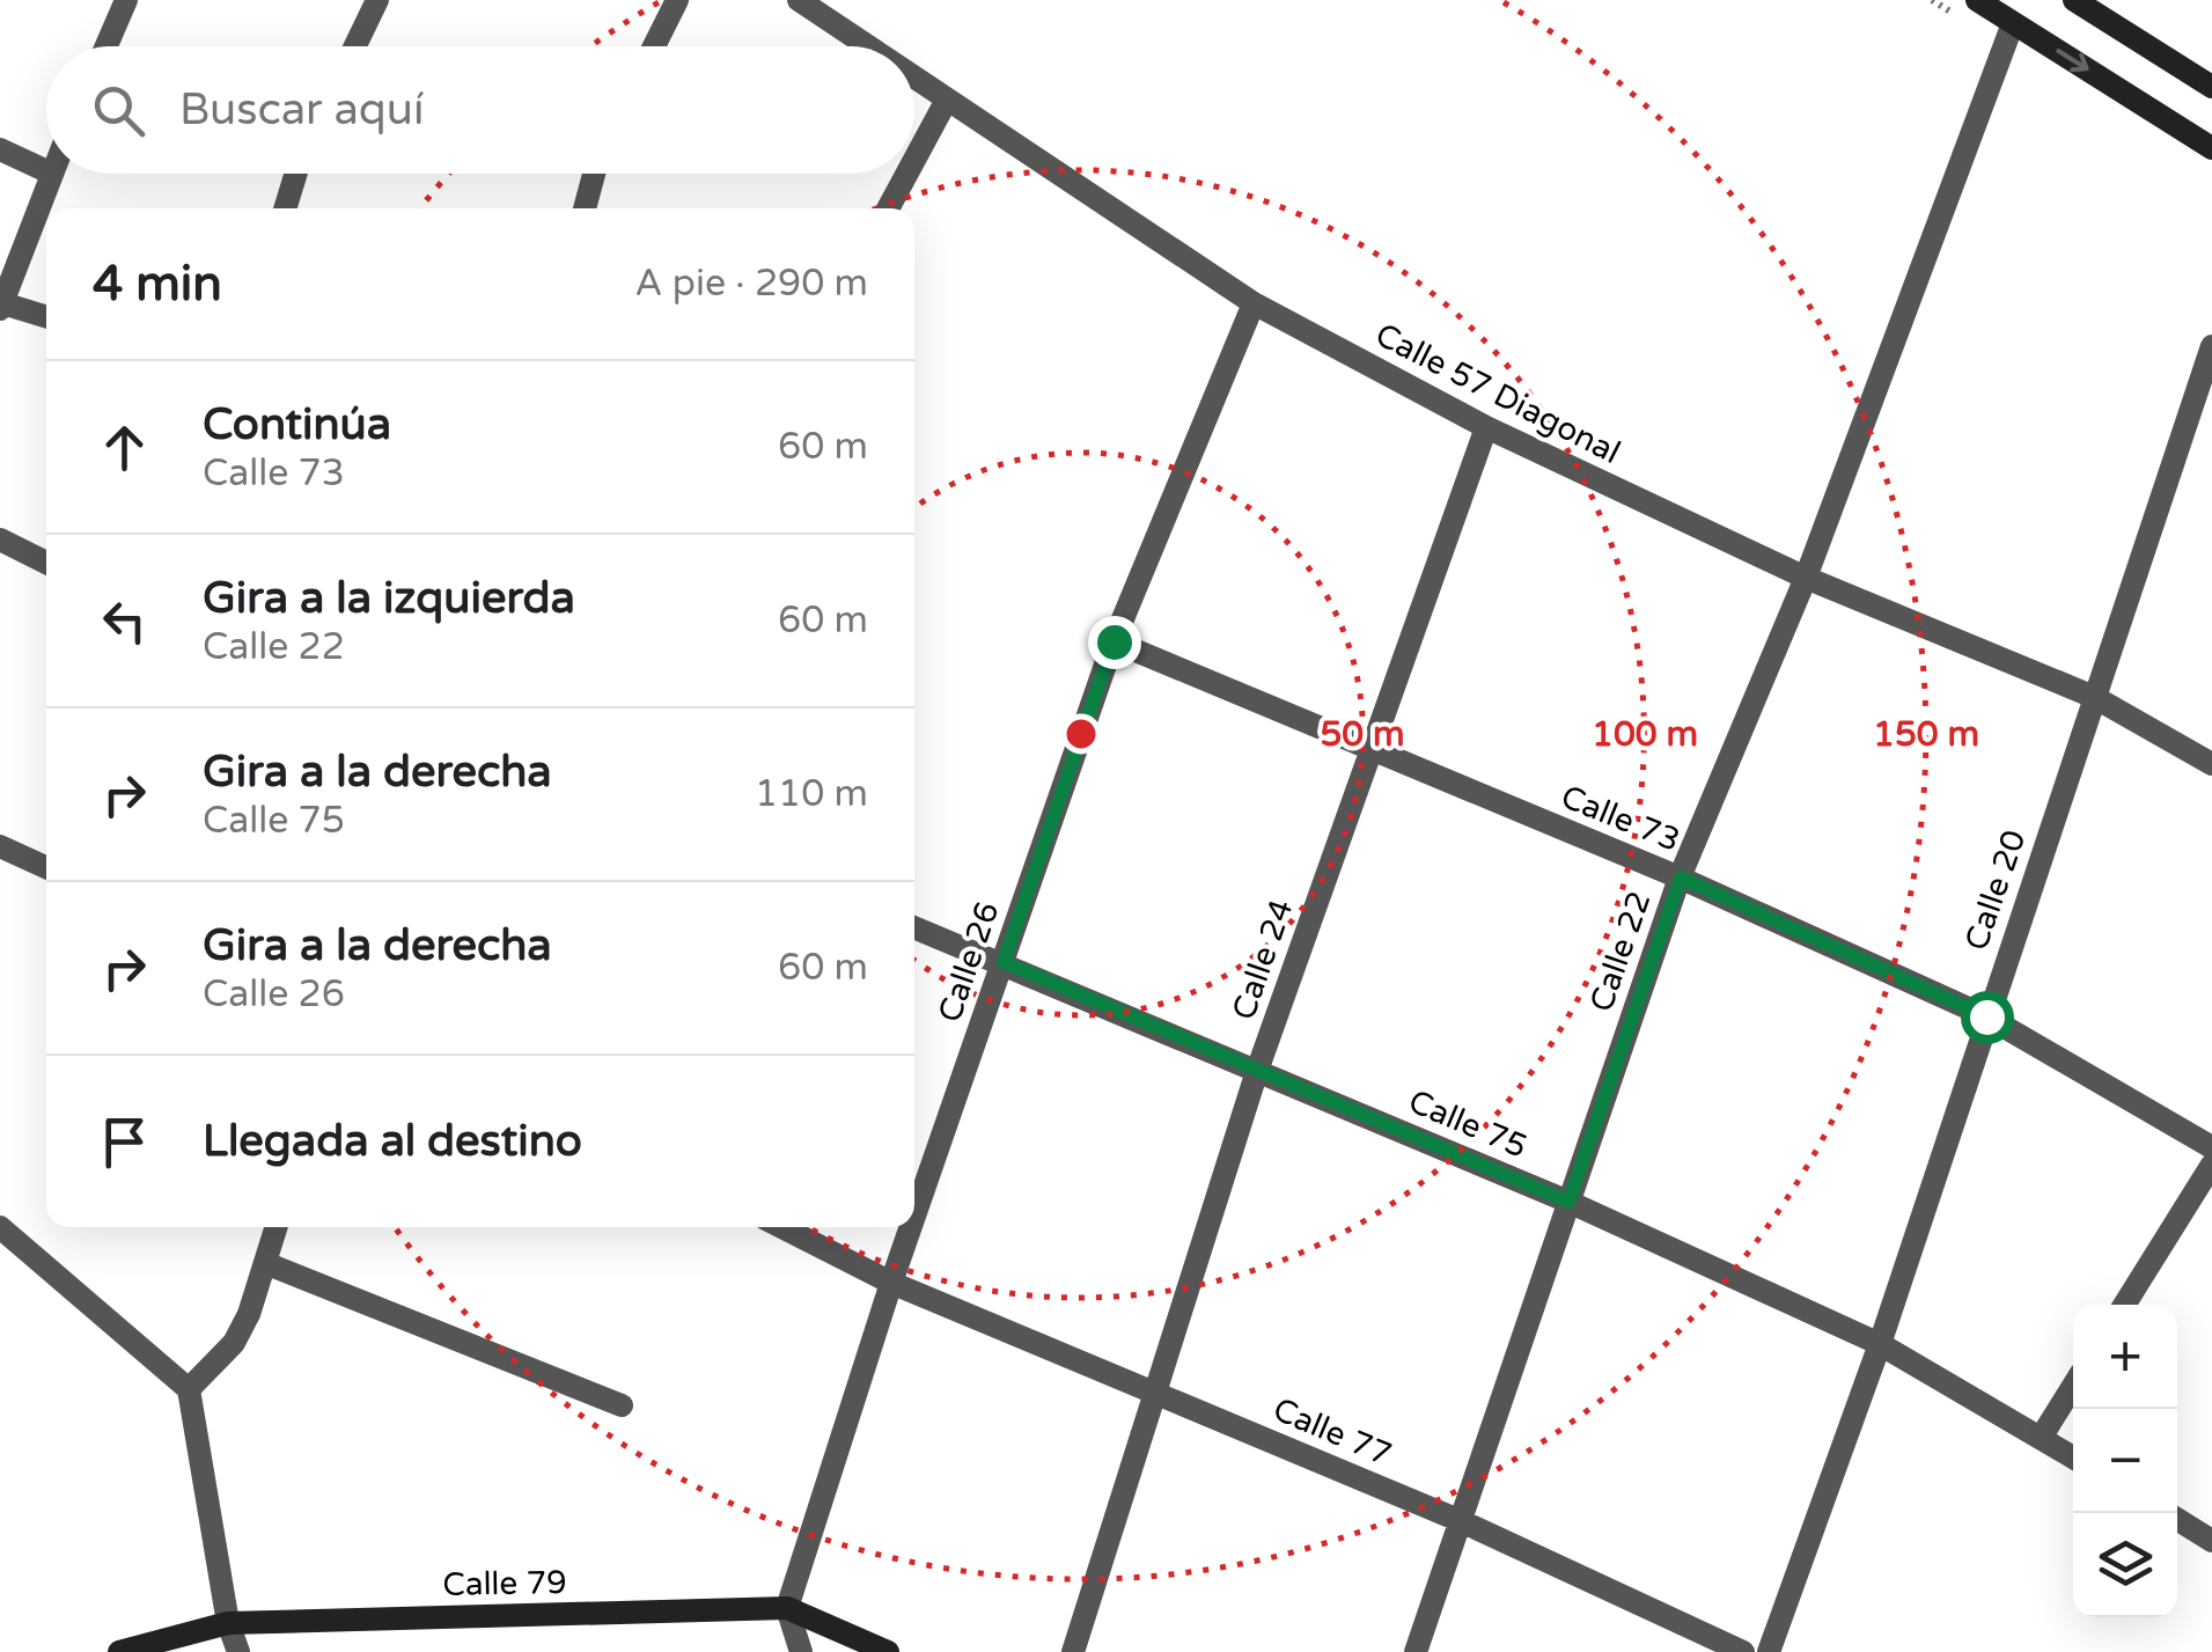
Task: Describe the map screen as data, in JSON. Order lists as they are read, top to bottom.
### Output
{
  "streets": {
    "main road": ["Calle 79"],
    "street": [
      "Calle 57 Diagonal",
      "Calle 73",
      "Calle 20",
      "Calle 22",
      "Calle 24",
      "Calle 26",
      "Calle 75",
      "Calle 77"
    ]
  },
  "crossings": [
    ["Calle 57 Diagonal", "Calle 20"],
    ["Calle 57 Diagonal", "Calle 22"],
    ["Calle 57 Diagonal", "Calle 24"],
    ["Calle 57 Diagonal", "Calle 26"],
    ["Calle 73", "Calle 20"],
    ["Calle 73", "Calle 22"],
    ["Calle 73", "Calle 24"],
    ["Calle 73", "Calle 26"],
    ["Calle 20", "Calle 75"],
    ["Calle 22", "Calle 75"],
    ["Calle 22", "Calle 77"],
    ["Calle 24", "Calle 75"],
    ["Calle 24", "Calle 77"],
    ["Calle 26", "Calle 75"],
    ["Calle 26", "Calle 77"],
    ["Calle 26", "Calle 79"]
  ],
  "page": {
    "search": "Buscar aquí",
    "heading": ["4 min", "A pie · 290 m"],
    "list": [
      ["Continúa", "Calle 73", "60 m"],
      ["Gira a la izquierda", "Calle 22", "60 m"],
      ["Gira a la derecha", "Calle 75", "110 m"],
      ["Gira a la derecha", "Calle 26", "60 m"],
      "Llegada al destino"
    ],
    "map_buttons": ["+", "−"]
  },
  "rings": ["50 m", "100 m", "150 m"]
}
